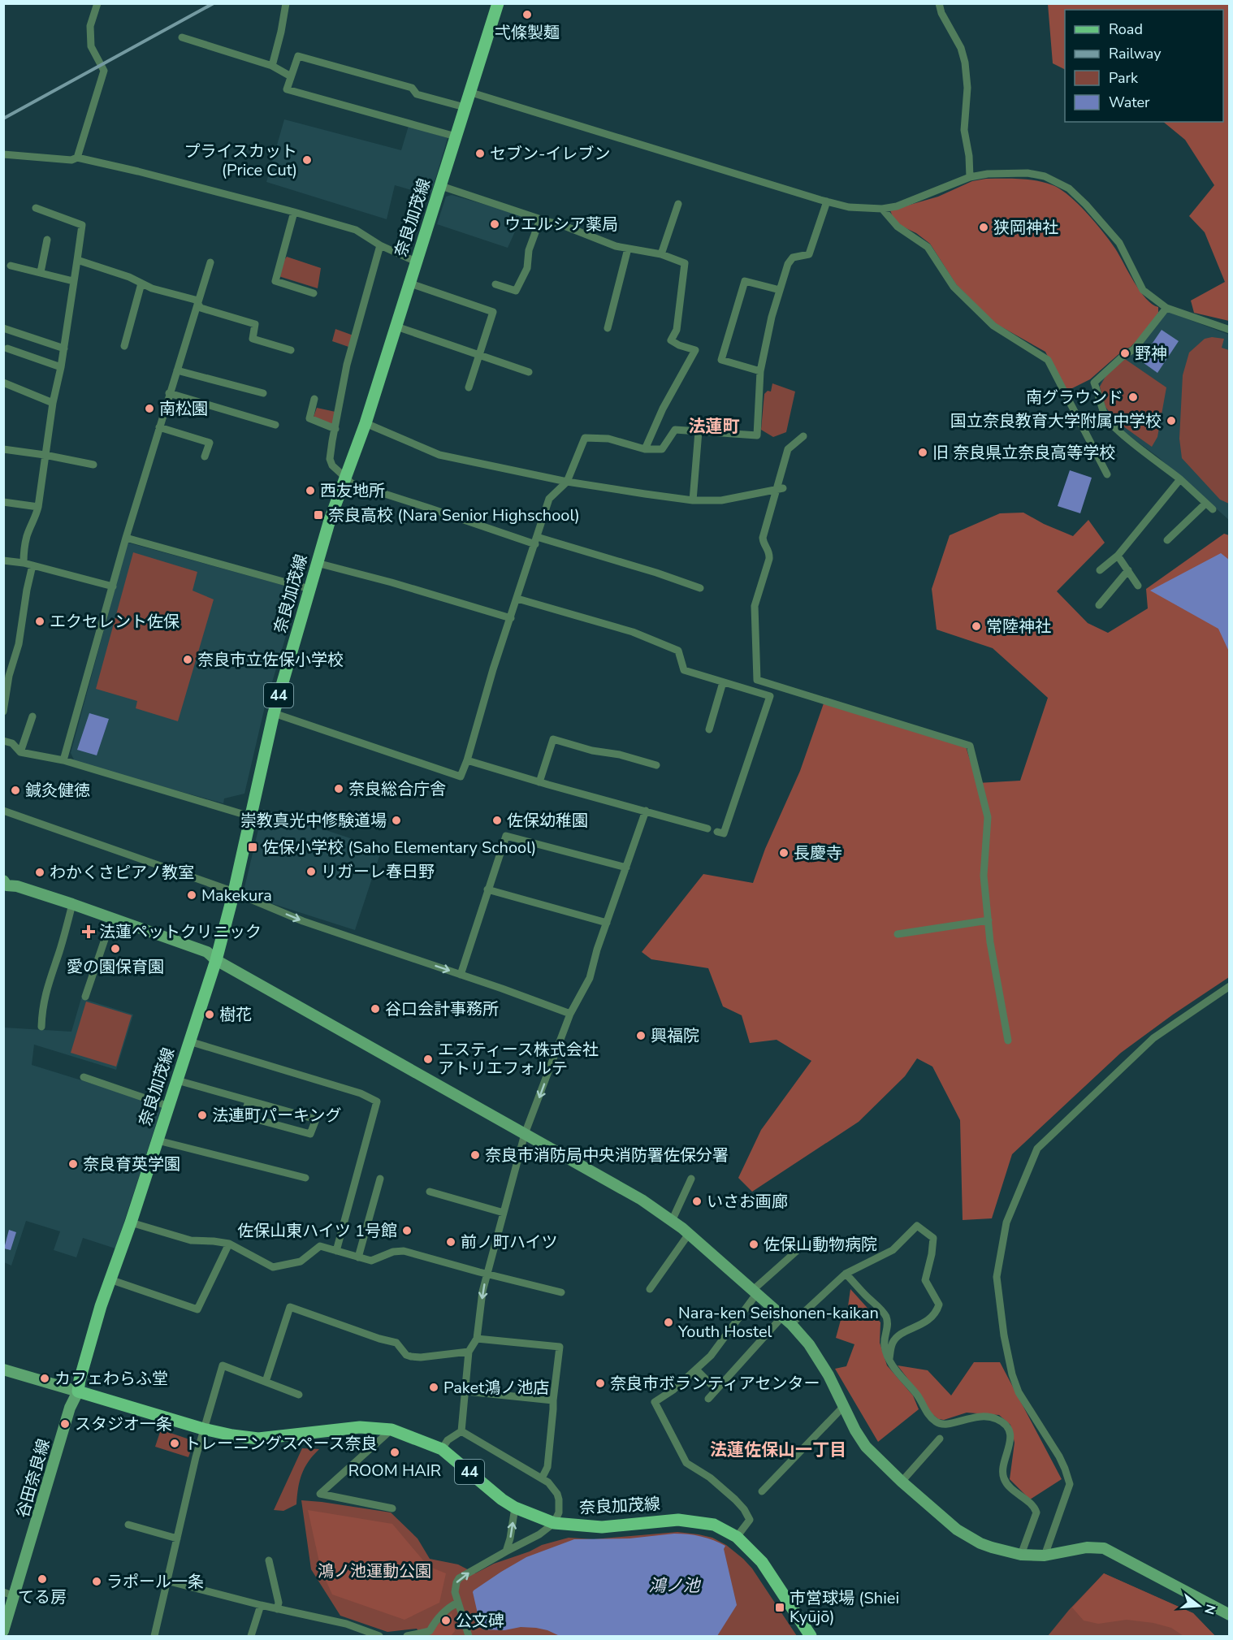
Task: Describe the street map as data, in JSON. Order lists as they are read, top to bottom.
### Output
{
  "streets": {
    "main road": ["奈良加茂線", "44"],
    "street": ["谷田奈良線"]
  },
  "crossings": [
    ["奈良加茂線", "谷田奈良線"]
  ],
  "districts": ["法蓮町", "法蓮佐保山一丁目"],
  "water": ["鴻ノ池"],
  "parks": ["鴻ノ池運動公園"],
  "places": {
    "other": [
      "弌條製麺",
      "セブン-イレブン",
      "プライスカット (Price Cut)",
      "ウエルシア薬局",
      "狭岡神社",
      "野神",
      "南グラウンド",
      "南松園",
      "国立奈良教育大学附属中学校",
      "旧 奈良県立奈良高等学校",
      "西友地所",
      "エクセレント佐保",
      "常陸神社",
      "奈良市立佐保小学校",
      "奈良総合庁舎",
      "鍼灸健徳",
      "崇教真光中修験道場",
      "佐保幼稚園",
      "長慶寺",
      "リガーレ春日野",
      "わかくさピアノ教室",
      "Makekura",
      "愛の園保育園",
      "谷口会計事務所",
      "樹花",
      "興福院",
      "エスティース株式会社 アトリエフォルテ",
      "法連町パーキング",
      "奈良市消防局中央消防署佐保分署",
      "奈良育英学園",
      "いさお画廊",
      "佐保山東ハイツ 1号館",
      "前ノ町ハイツ",
      "佐保山動物病院",
      "Nara-ken Seishonen-kaikan Youth Hostel",
      "カフェわらふ堂",
      "奈良市ボランティアセンター",
      "Paket鴻ノ池店",
      "スタジオ一条",
      "トレーニングスペース奈良",
      "ROOM HAIR",
      "てる房",
      "ラポール一条",
      "公文碑"
    ],
    "transit": ["奈良高校 (Nara Senior Highschool)", "佐保小学校 (Saho Elementary School)", "市営球場 (Shiei Kyūjō)"],
    "health": ["法蓮ペットクリニック"]
  },
  "legend": [
    "Road",
    "Railway",
    "Park",
    "Water"
  ],
  "north": "right"
}
